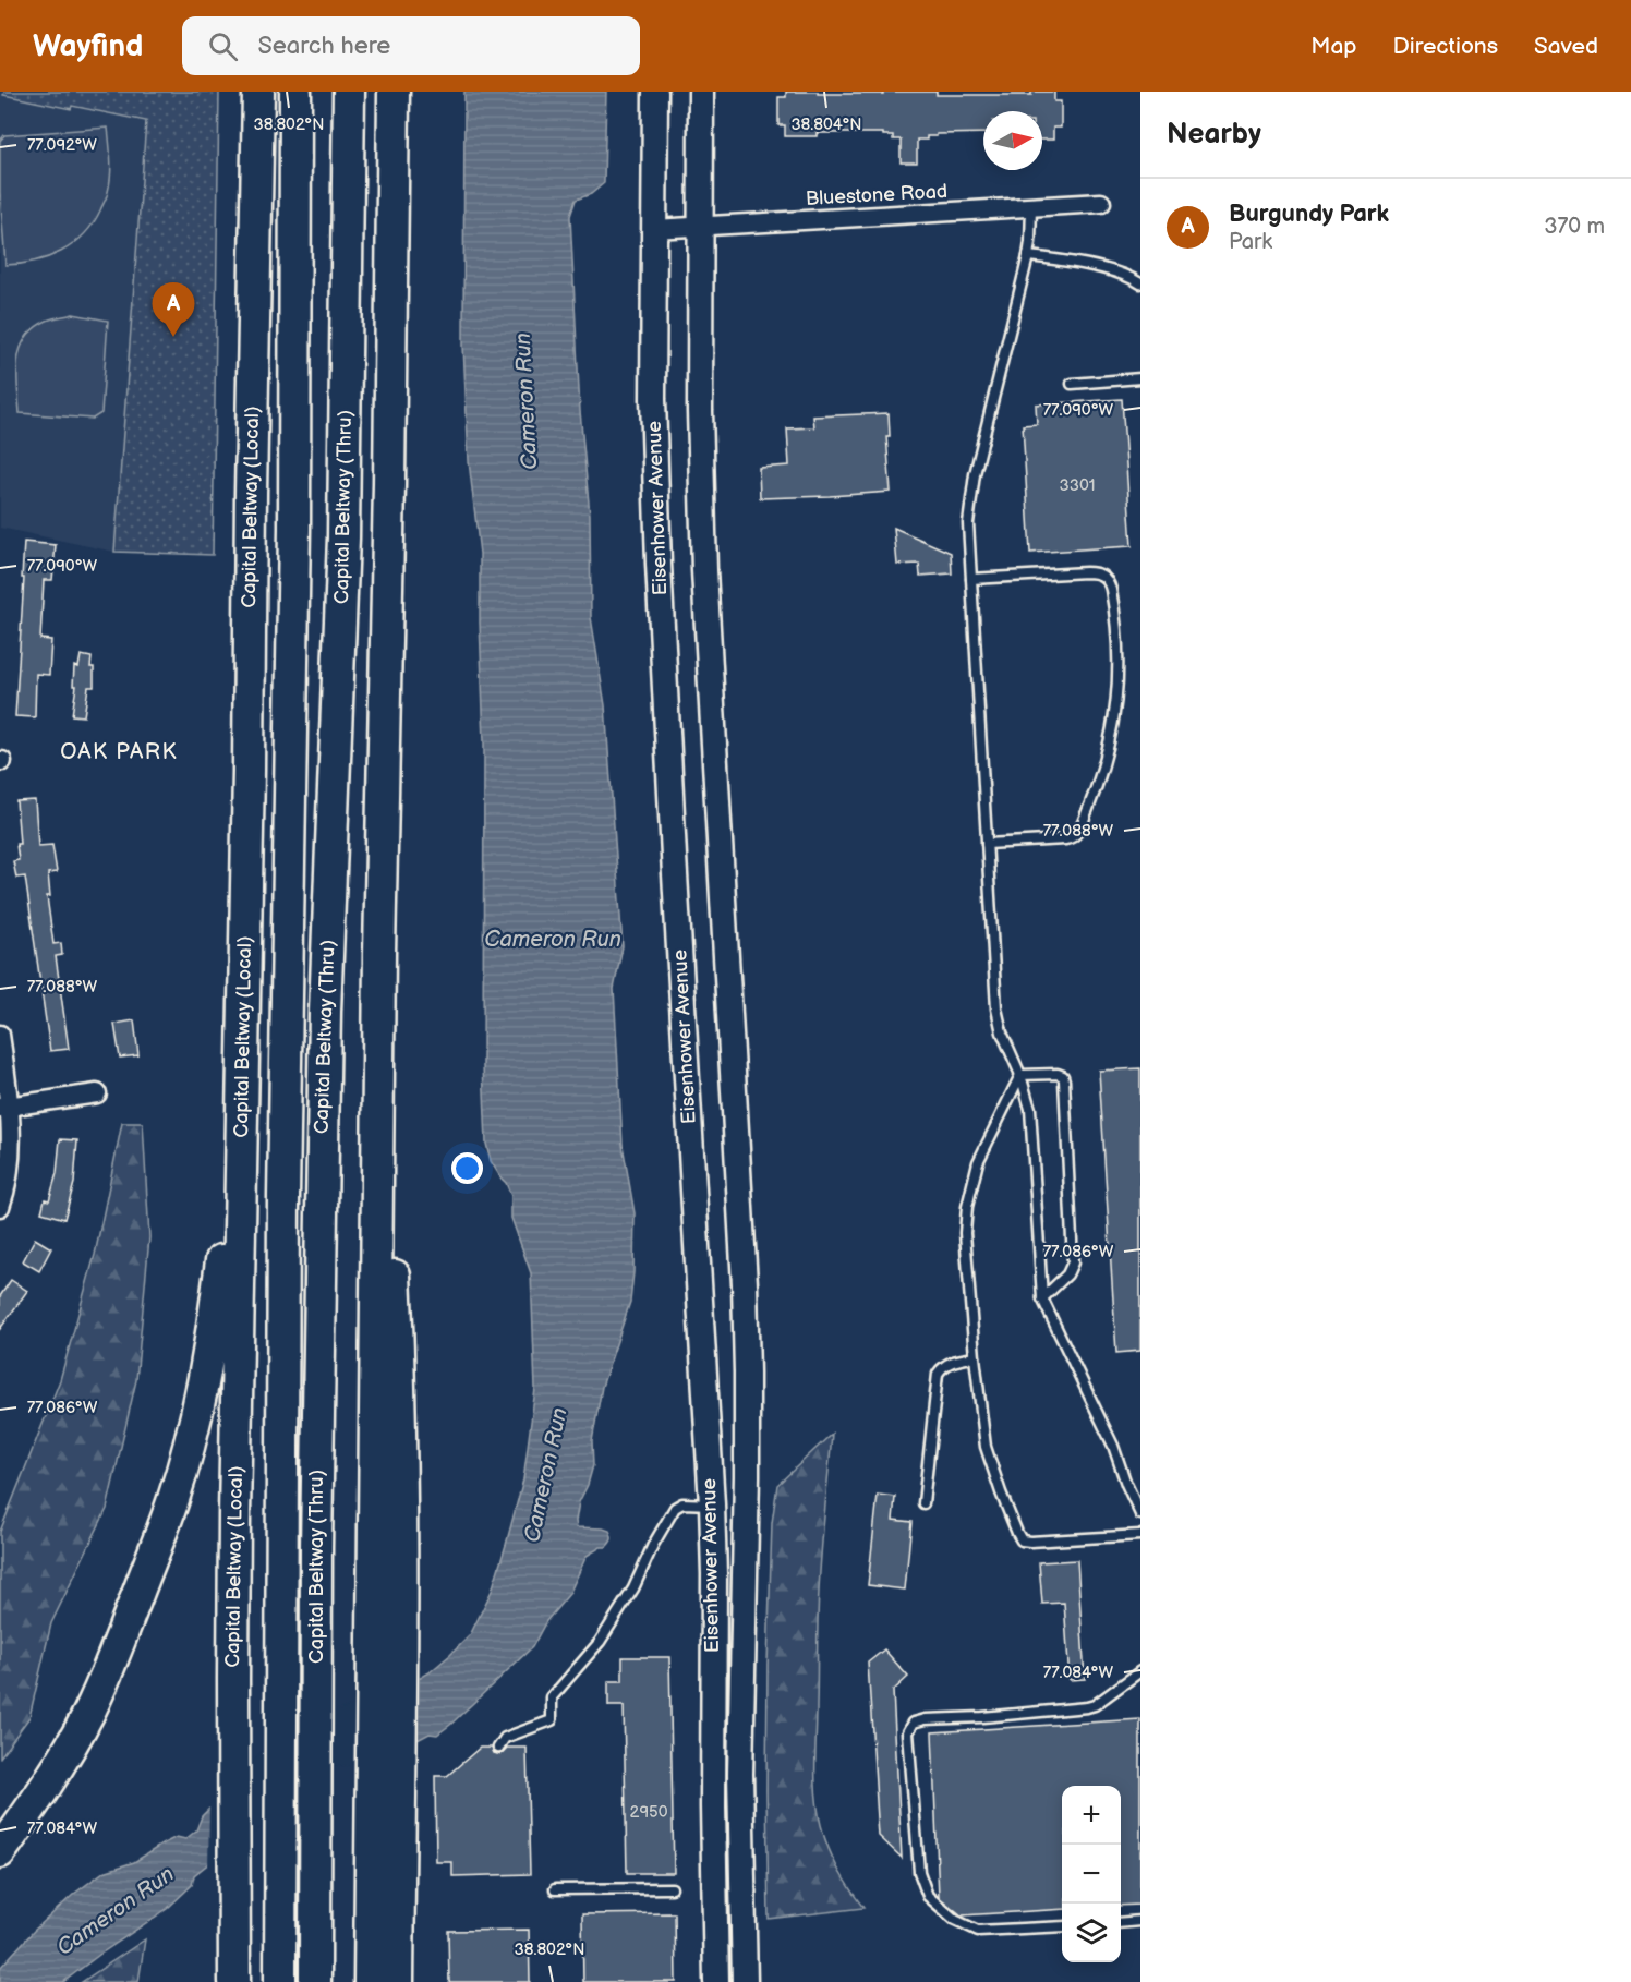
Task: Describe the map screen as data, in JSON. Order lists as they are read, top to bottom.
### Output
{
  "streets": {
    "highway": ["Capital Beltway (Local)", "Capital Beltway (Thru)"],
    "main road": ["Eisenhower Avenue"],
    "street": ["Bluestone Road"]
  },
  "crossings": [
    ["Bluestone Road", "Eisenhower Avenue"]
  ],
  "districts": ["OAK PARK"],
  "water": ["Cameron Run"],
  "house_numbers": ["3301", "2950"],
  "north": "right",
  "page": {
    "header": "Wayfind",
    "search": "Search here",
    "nav": ["Map", "Directions", "Saved"],
    "heading": "Nearby",
    "list": [
      {
        "mark": "A",
        "name": "Burgundy Park",
        "note": "Park",
        "value": "370 m"
      }
    ],
    "pins": "A",
    "map_buttons": ["+", "−"]
  },
  "coordinates": [
    "38.802°N",
    "38.804°N",
    "77.092°W",
    "77.090°W",
    "77.088°W",
    "77.086°W",
    "77.084°W"
  ]
}
